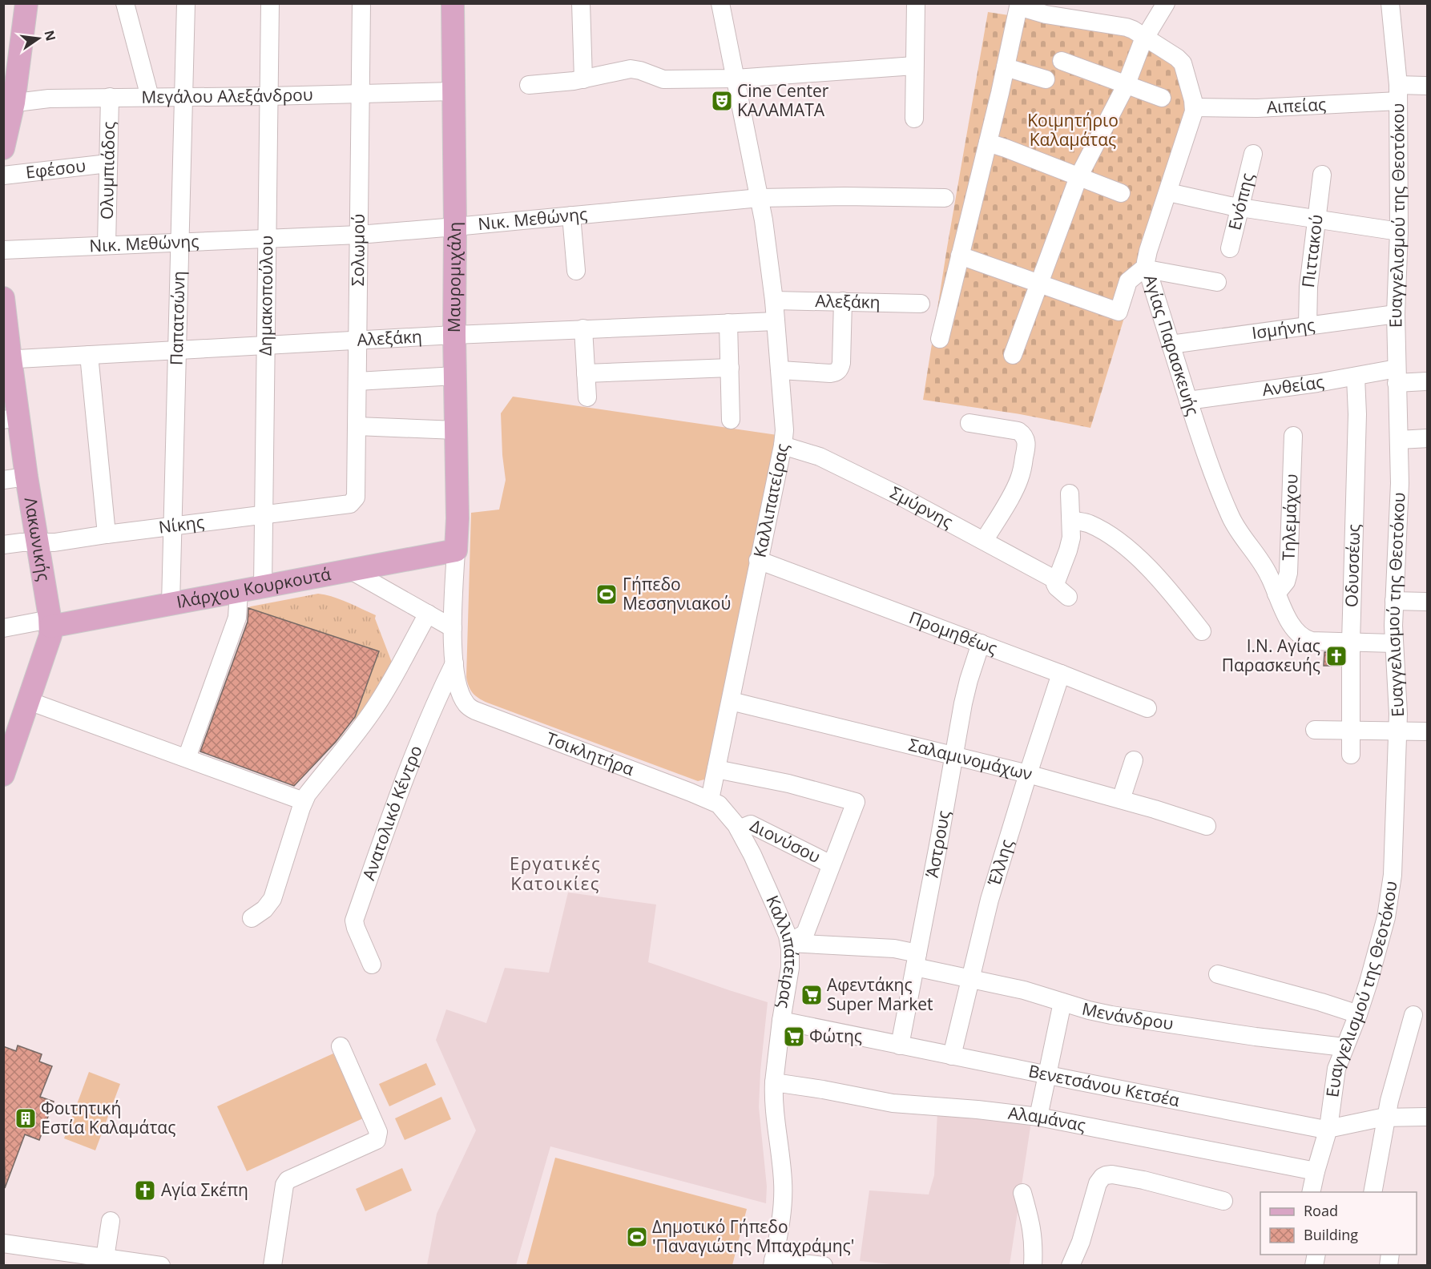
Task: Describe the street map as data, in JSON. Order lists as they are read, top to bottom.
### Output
{
  "streets": {
    "main road": ["Μαυρομιχάλη", "Λακωνικής", "Ιλάρχου Κουρκουτά"],
    "street": [
      "Μεγάλου Αλεξάνδρου",
      "Αιπείας",
      "Εφέσου",
      "Ολυμπιάδος",
      "Ενόπης",
      "Ευαγγελισμού της Θεοτόκου",
      "Νικ. Μεθώνης",
      "Πιττακού",
      "Σολωμού",
      "Δημακοπούλου",
      "Αλεξάκη",
      "Παπατσώνη",
      "Ισμήνης",
      "Αγίας Παρασκευής",
      "Ανθείας",
      "Καλλιπατείρας",
      "Σμύρνης",
      "Τηλεμάχου",
      "Νίκης",
      "Οδυσσέως",
      "Προμηθέως",
      "Τσικλητήρα",
      "Σαλαμινομάχων",
      "Ανατολικό Κέντρο",
      "Άστρους",
      "Διονύσου",
      "Έλλης",
      "Καλλιπάτειρας",
      "Μενάνδρου",
      "Βενετσάνου Κετσέα",
      "Αλαμάνας"
    ]
  },
  "crossings": [
    ["Μεγάλου Αλεξάνδρου", "Ολυμπιάδος"],
    ["Μεγάλου Αλεξάνδρου", "Σολωμού"],
    ["Μεγάλου Αλεξάνδρου", "Μαυρομιχάλη"],
    ["Μεγάλου Αλεξάνδρου", "Δημακοπούλου"],
    ["Μεγάλου Αλεξάνδρου", "Παπατσώνη"],
    ["Αιπείας", "Ευαγγελισμού της Θεοτόκου"],
    ["Αιπείας", "Αγίας Παρασκευής"],
    ["Εφέσου", "Ολυμπιάδος"],
    ["Ολυμπιάδος", "Νικ. Μεθώνης"],
    ["Ευαγγελισμού της Θεοτόκου", "Ισμήνης"],
    ["Ευαγγελισμού της Θεοτόκου", "Αγίας Παρασκευής"],
    ["Ευαγγελισμού της Θεοτόκου", "Ανθείας"],
    ["Ευαγγελισμού της Θεοτόκου", "Μενάνδρου"],
    ["Ευαγγελισμού της Θεοτόκου", "Βενετσάνου Κετσέα"],
    ["Ευαγγελισμού της Θεοτόκου", "Αλαμάνας"],
    ["Νικ. Μεθώνης", "Σολωμού"],
    ["Νικ. Μεθώνης", "Μαυρομιχάλη"],
    ["Νικ. Μεθώνης", "Δημακοπούλου"],
    ["Νικ. Μεθώνης", "Παπατσώνη"],
    ["Νικ. Μεθώνης", "Καλλιπατείρας"],
    ["Πιττακού", "Ισμήνης"],
    ["Σολωμού", "Αλεξάκη"],
    ["Σολωμού", "Νίκης"],
    ["Μαυρομιχάλη", "Αλεξάκη"],
    ["Μαυρομιχάλη", "Ιλάρχου Κουρκουτά"],
    ["Δημακοπούλου", "Αλεξάκη"],
    ["Δημακοπούλου", "Νίκης"],
    ["Δημακοπούλου", "Ιλάρχου Κουρκουτά"],
    ["Αλεξάκη", "Παπατσώνη"],
    ["Αλεξάκη", "Καλλιπατείρας"],
    ["Αλεξάκη", "Λακωνικής"],
    ["Παπατσώνη", "Νίκης"],
    ["Παπατσώνη", "Ιλάρχου Κουρκουτά"],
    ["Ισμήνης", "Αγίας Παρασκευής"],
    ["Αγίας Παρασκευής", "Ανθείας"],
    ["Αγίας Παρασκευής", "Τηλεμάχου"],
    ["Αγίας Παρασκευής", "Οδυσσέως"],
    ["Ανθείας", "Οδυσσέως"],
    ["Καλλιπατείρας", "Σμύρνης"],
    ["Καλλιπατείρας", "Προμηθέως"],
    ["Καλλιπατείρας", "Τσικλητήρα"],
    ["Καλλιπατείρας", "Σαλαμινομάχων"],
    ["Καλλιπατείρας", "Καλλιπάτειρας"],
    ["Νίκης", "Λακωνικής"],
    ["Λακωνικής", "Ιλάρχου Κουρκουτά"],
    ["Προμηθέως", "Άστρους"],
    ["Προμηθέως", "Έλλης"],
    ["Τσικλητήρα", "Ανατολικό Κέντρο"],
    ["Τσικλητήρα", "Καλλιπάτειρας"],
    ["Σαλαμινομάχων", "Άστρους"],
    ["Σαλαμινομάχων", "Έλλης"],
    ["Άστρους", "Μενάνδρου"],
    ["Άστρους", "Βενετσάνου Κετσέα"],
    ["Διονύσου", "Καλλιπάτειρας"],
    ["Έλλης", "Μενάνδρου"],
    ["Έλλης", "Βενετσάνου Κετσέα"],
    ["Καλλιπάτειρας", "Μενάνδρου"],
    ["Καλλιπάτειρας", "Βενετσάνου Κετσέα"],
    ["Καλλιπάτειρας", "Αλαμάνας"]
  ],
  "districts": ["Εργατικές Κατοικίες"],
  "parks": ["Κοιμητήριο Καλαμάτας"],
  "places": {
    "theatre": ["Cine Center ΚΑΛΑΜΑΤΑ"],
    "sports": ["Γήπεδο Μεσσηνιακού", "Δημοτικό Γήπεδο 'Παναγιώτης Μπαχράμης'"],
    "church": ["Ι.Ν. Αγίας Παρασκευής", "Αγία Σκέπη"],
    "supermarket": ["Αφεντάκης Super Market", "Φώτης"],
    "building": ["Φοιτητική Εστία Καλαμάτας"]
  },
  "legend": ["Road", "Building"],
  "north": "right"
}
